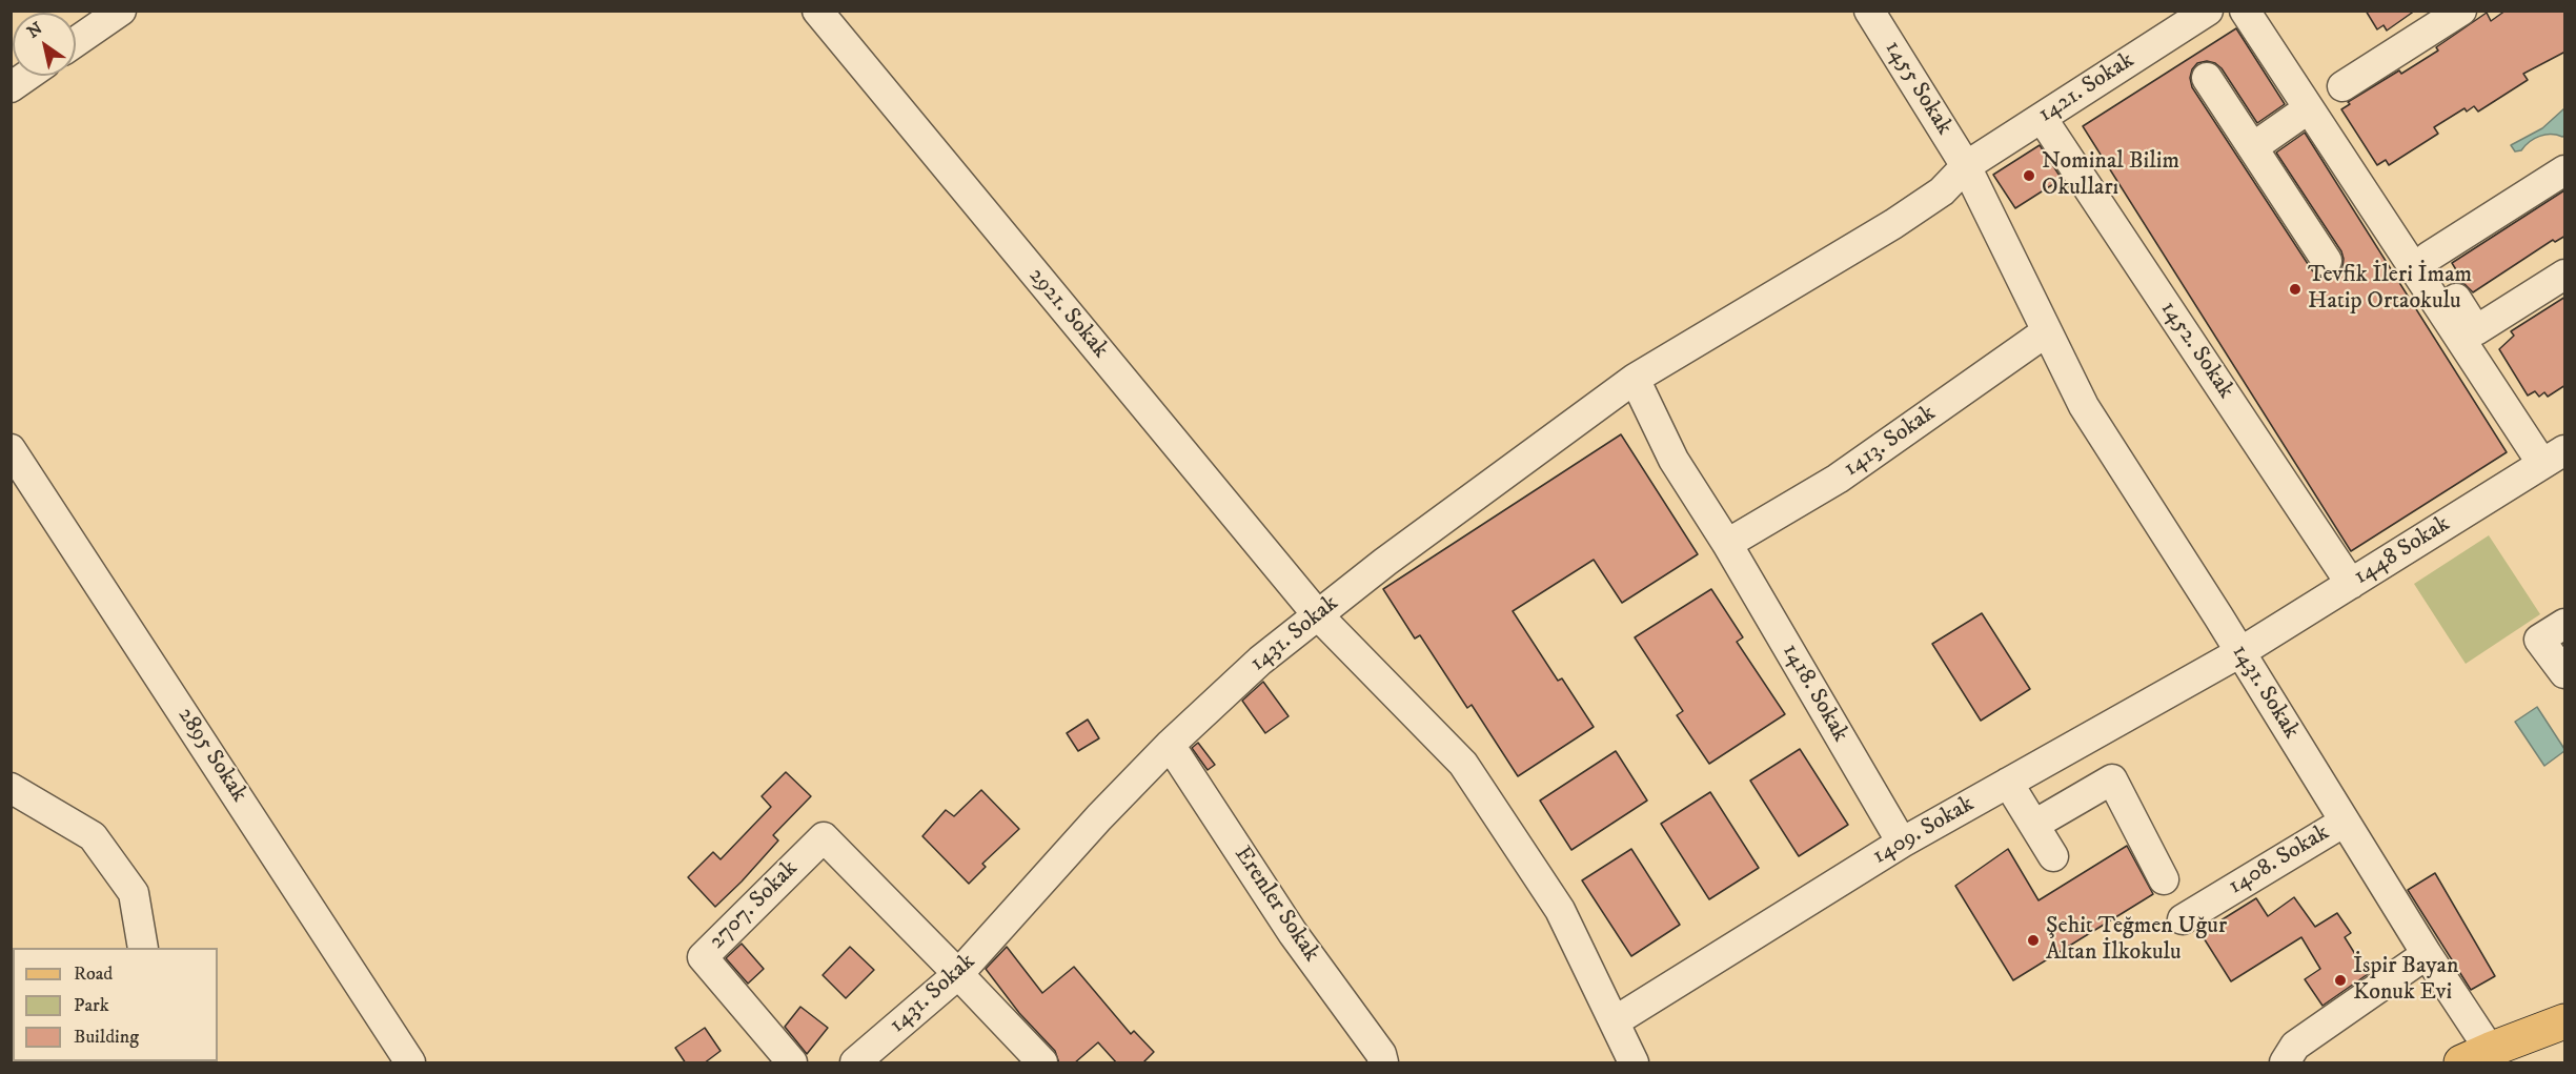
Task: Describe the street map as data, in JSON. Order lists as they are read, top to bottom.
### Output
{
  "streets": {
    "street": [
      "1455 Sokak",
      "1421. Sokak",
      "2921. Sokak",
      "1452. Sokak",
      "1413. Sokak",
      "1448 Sokak",
      "1431. Sokak",
      "1418. Sokak",
      "2895 Sokak",
      "1409. Sokak",
      "1408. Sokak",
      "Erenler Sokak",
      "2707. Sokak"
    ]
  },
  "crossings": [
    ["1455 Sokak", "1421. Sokak"],
    ["1455 Sokak", "1413. Sokak"],
    ["1455 Sokak", "1431. Sokak"],
    ["1421. Sokak", "1452. Sokak"],
    ["1421. Sokak", "1431. Sokak"],
    ["2921. Sokak", "1431. Sokak"],
    ["2921. Sokak", "1409. Sokak"],
    ["1452. Sokak", "1448 Sokak"],
    ["1413. Sokak", "1431. Sokak"],
    ["1413. Sokak", "1418. Sokak"],
    ["1448 Sokak", "1431. Sokak"],
    ["1448 Sokak", "1409. Sokak"],
    ["1431. Sokak", "1409. Sokak"],
    ["1431. Sokak", "1408. Sokak"],
    ["1431. Sokak", "Erenler Sokak"],
    ["1431. Sokak", "2707. Sokak"],
    ["1418. Sokak", "1409. Sokak"]
  ],
  "places": [
    "Nominal Bilim Okulları",
    "Tevfik İleri İmam Hatip Ortaokulu",
    "Şehit Teğmen Uğur Altan İlkokulu",
    "İspir Bayan Konuk Evi"
  ],
  "legend": ["Road", "Park", "Building"],
  "north": "top left"
}
